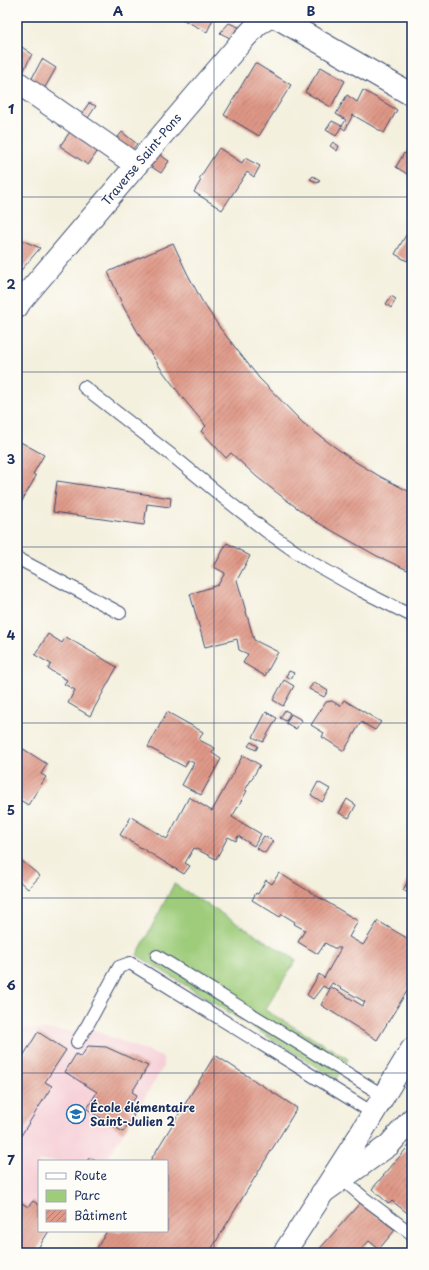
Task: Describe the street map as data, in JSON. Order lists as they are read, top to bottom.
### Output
{
  "streets": {
    "street": ["Traverse Saint-Pons"]
  },
  "places": {
    "school or university": ["École élémentaire Saint-Julien 2"]
  },
  "legend": ["Route", "Parc", "Bâtiment"],
  "grid": {
    "columns": ["A", "B"],
    "rows": [
      "1",
      "2",
      "3",
      "4",
      "5",
      "6",
      "7"
    ]
  }
}
